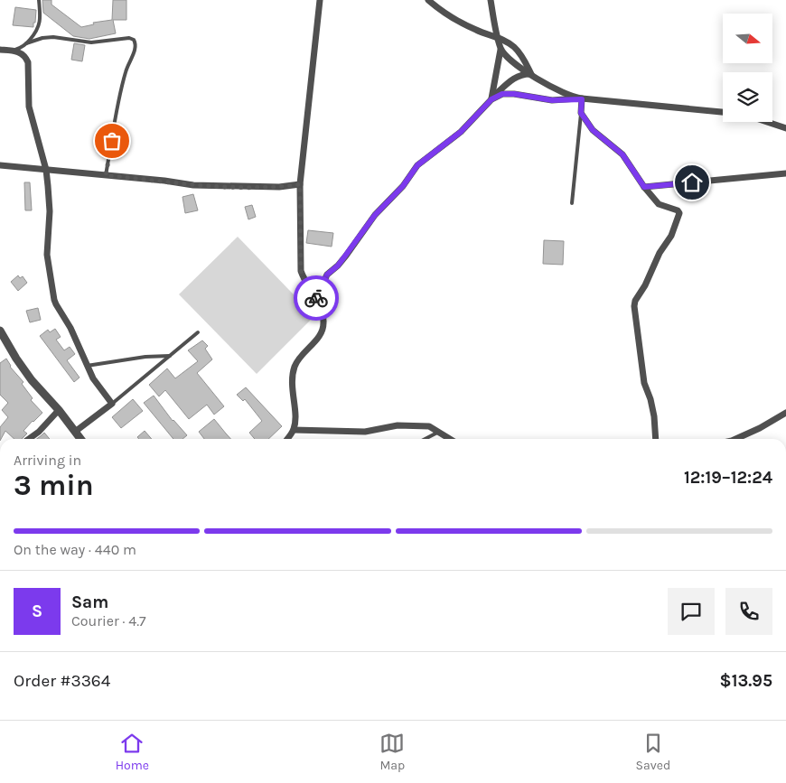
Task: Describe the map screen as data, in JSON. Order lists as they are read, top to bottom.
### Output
{
  "north": "right",
  "page": {
    "heading": ["3 min", "Arriving in", "12:19–12:24"],
    "panel": [
      "Sam",
      "Courier · 4.7",
      "Order #3364",
      "$13.95"
    ],
    "bar": "On the way · 440 m",
    "round": "S",
    "tabs": ["Home", "Map", "Saved"]
  }
}
